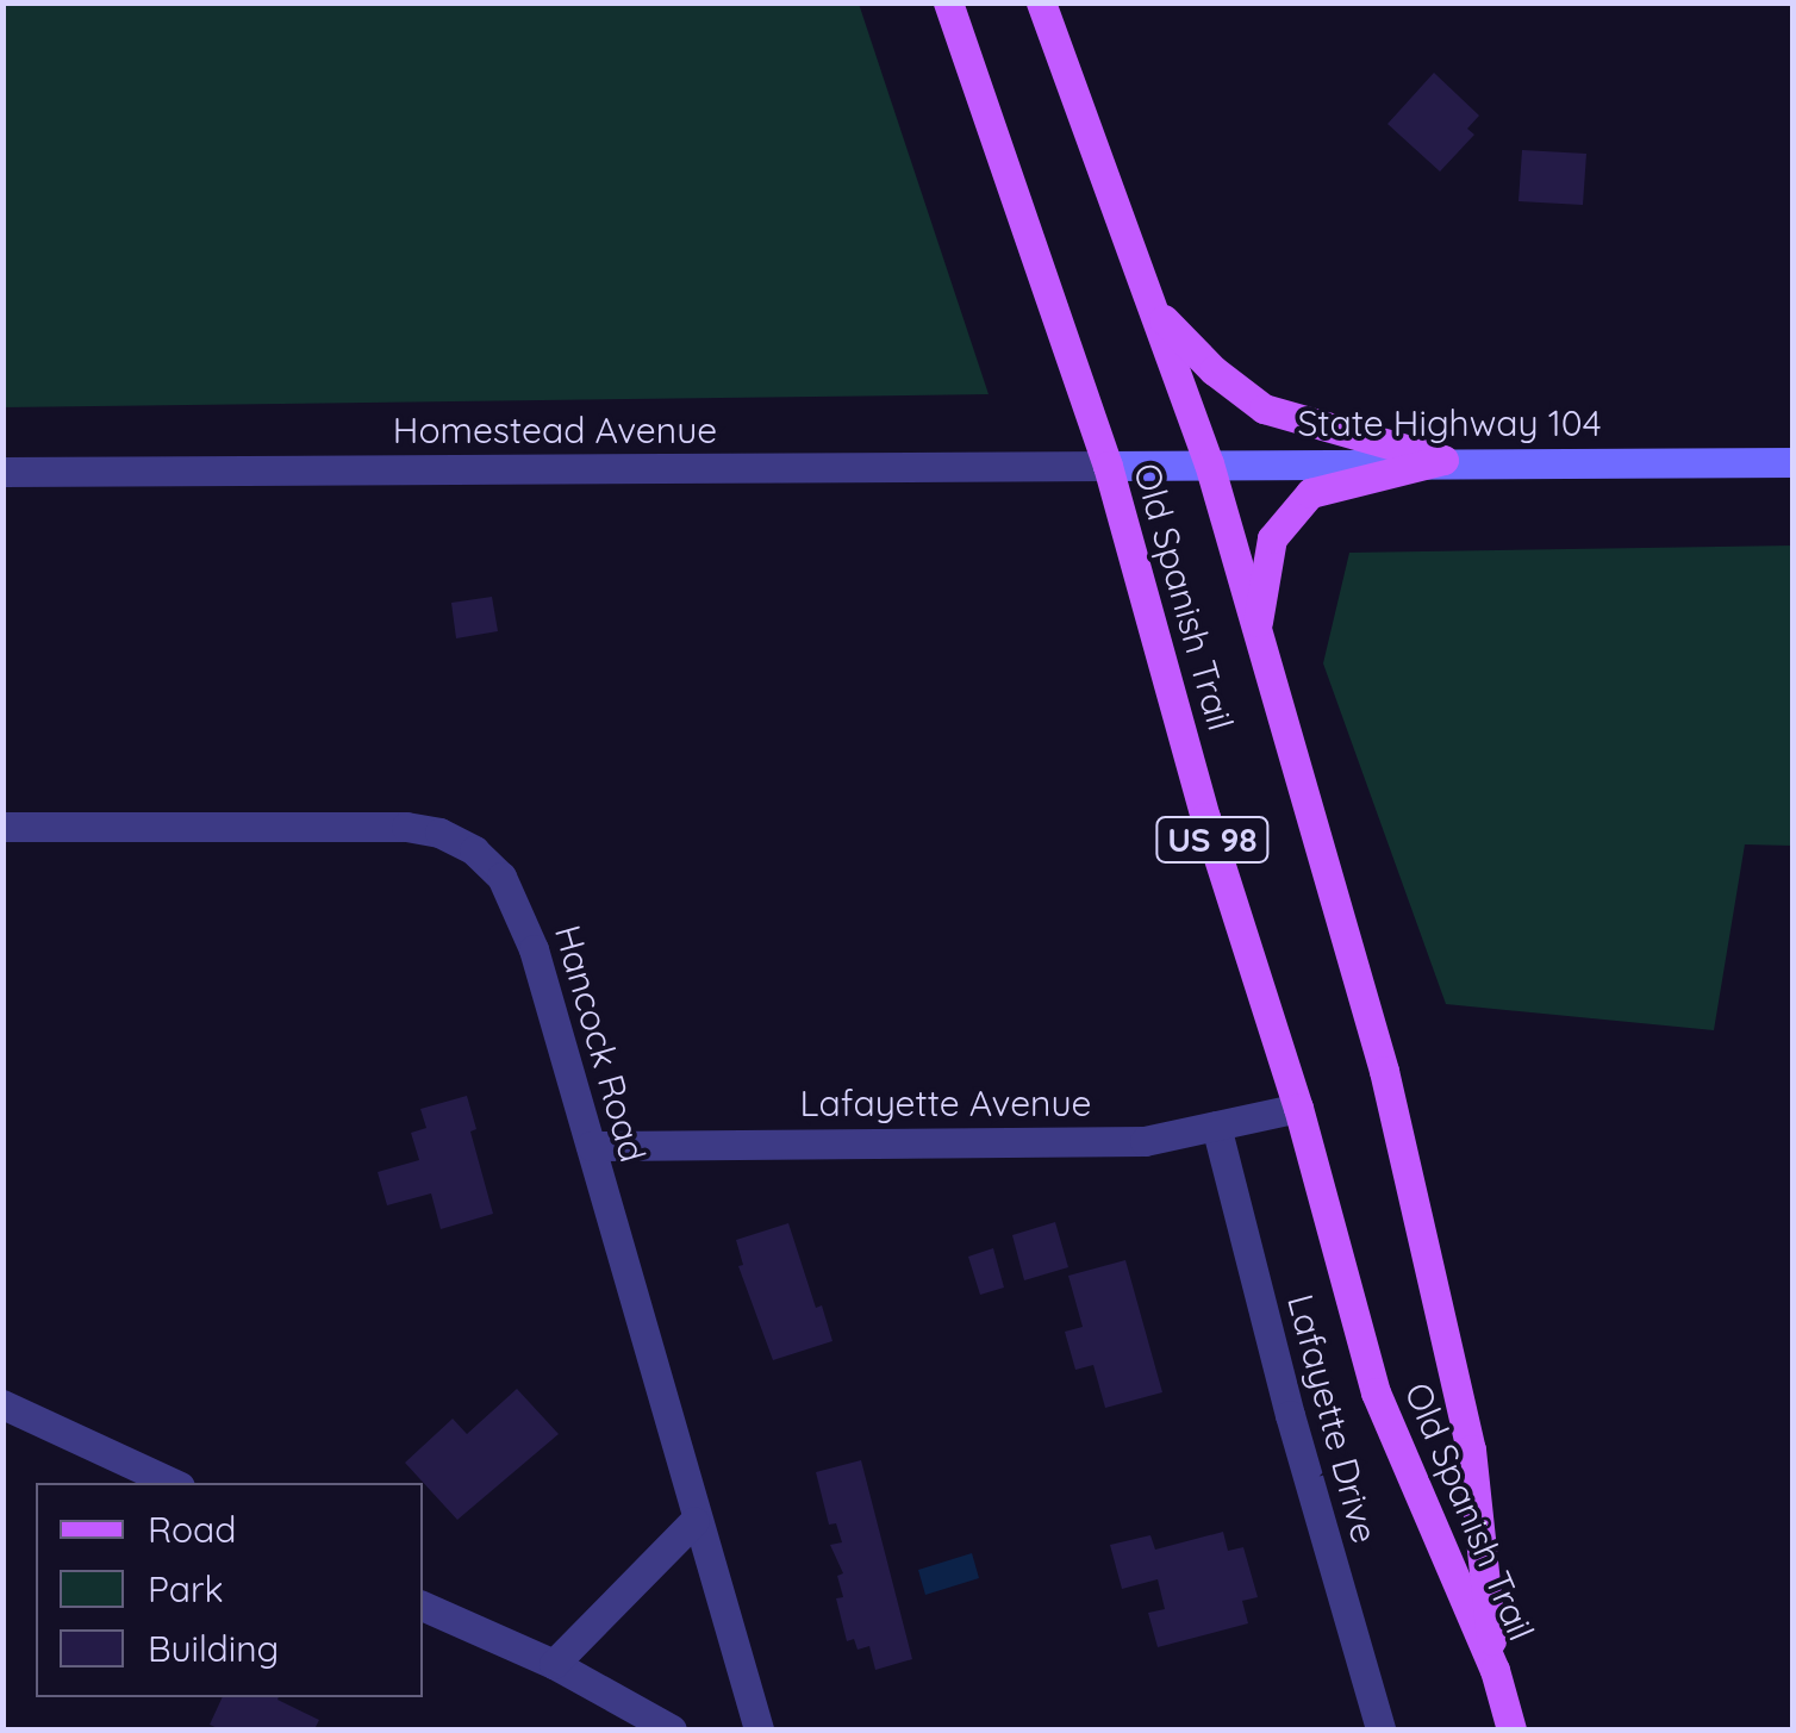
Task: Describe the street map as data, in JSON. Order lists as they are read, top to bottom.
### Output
{
  "streets": {
    "main road": ["State Highway 104", "Old Spanish Trail", "US 98"],
    "street": [
      "Homestead Avenue",
      "Hancock Road",
      "Lafayette Avenue",
      "Lafayette Drive"
    ]
  },
  "crossings": [
    ["State Highway 104", "Homestead Avenue"],
    ["State Highway 104", "Old Spanish Trail"],
    ["Homestead Avenue", "Old Spanish Trail"],
    ["Old Spanish Trail", "US 98"],
    ["Old Spanish Trail", "Lafayette Avenue"],
    ["Hancock Road", "Lafayette Avenue"],
    ["Lafayette Avenue", "Lafayette Drive"]
  ],
  "legend": ["Road", "Park", "Building"]
}
